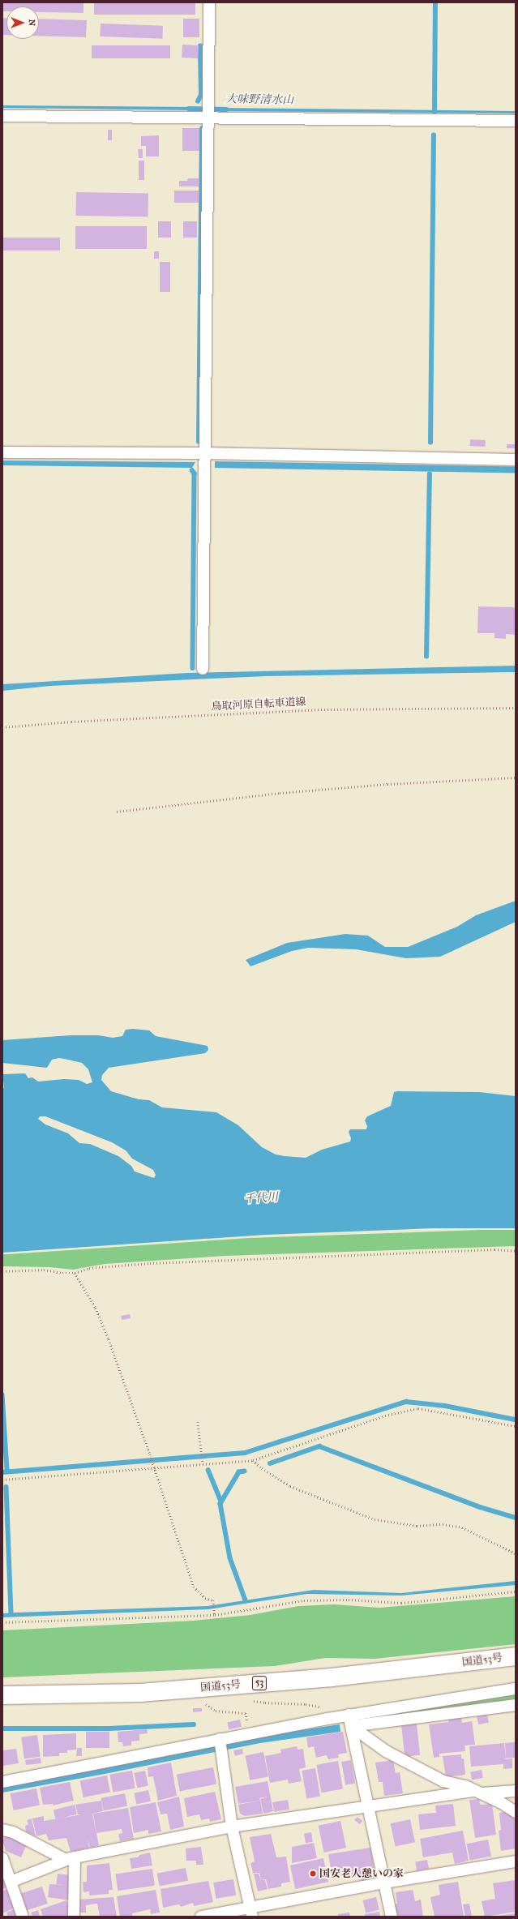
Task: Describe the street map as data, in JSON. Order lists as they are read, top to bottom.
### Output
{
  "streets": {
    "highway": ["国道53号", "53"],
    "path": ["鳥取河原自転車道線"]
  },
  "water": ["大味野清水山", "千代川"],
  "places": ["国安老人憩いの家"],
  "north": "right"
}
